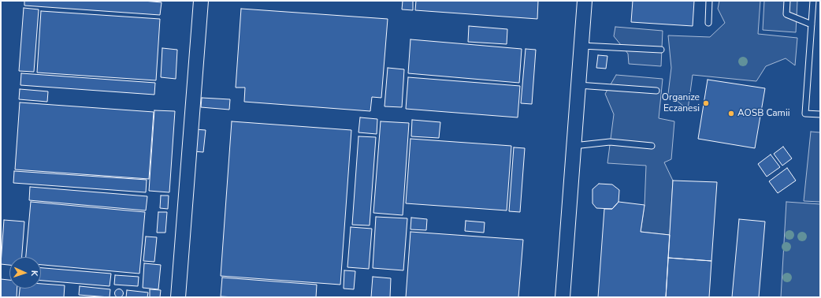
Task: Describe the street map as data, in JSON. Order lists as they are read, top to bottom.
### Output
{
  "places": ["Organize Eczanesi", "AOSB Camii"],
  "north": "right"
}
